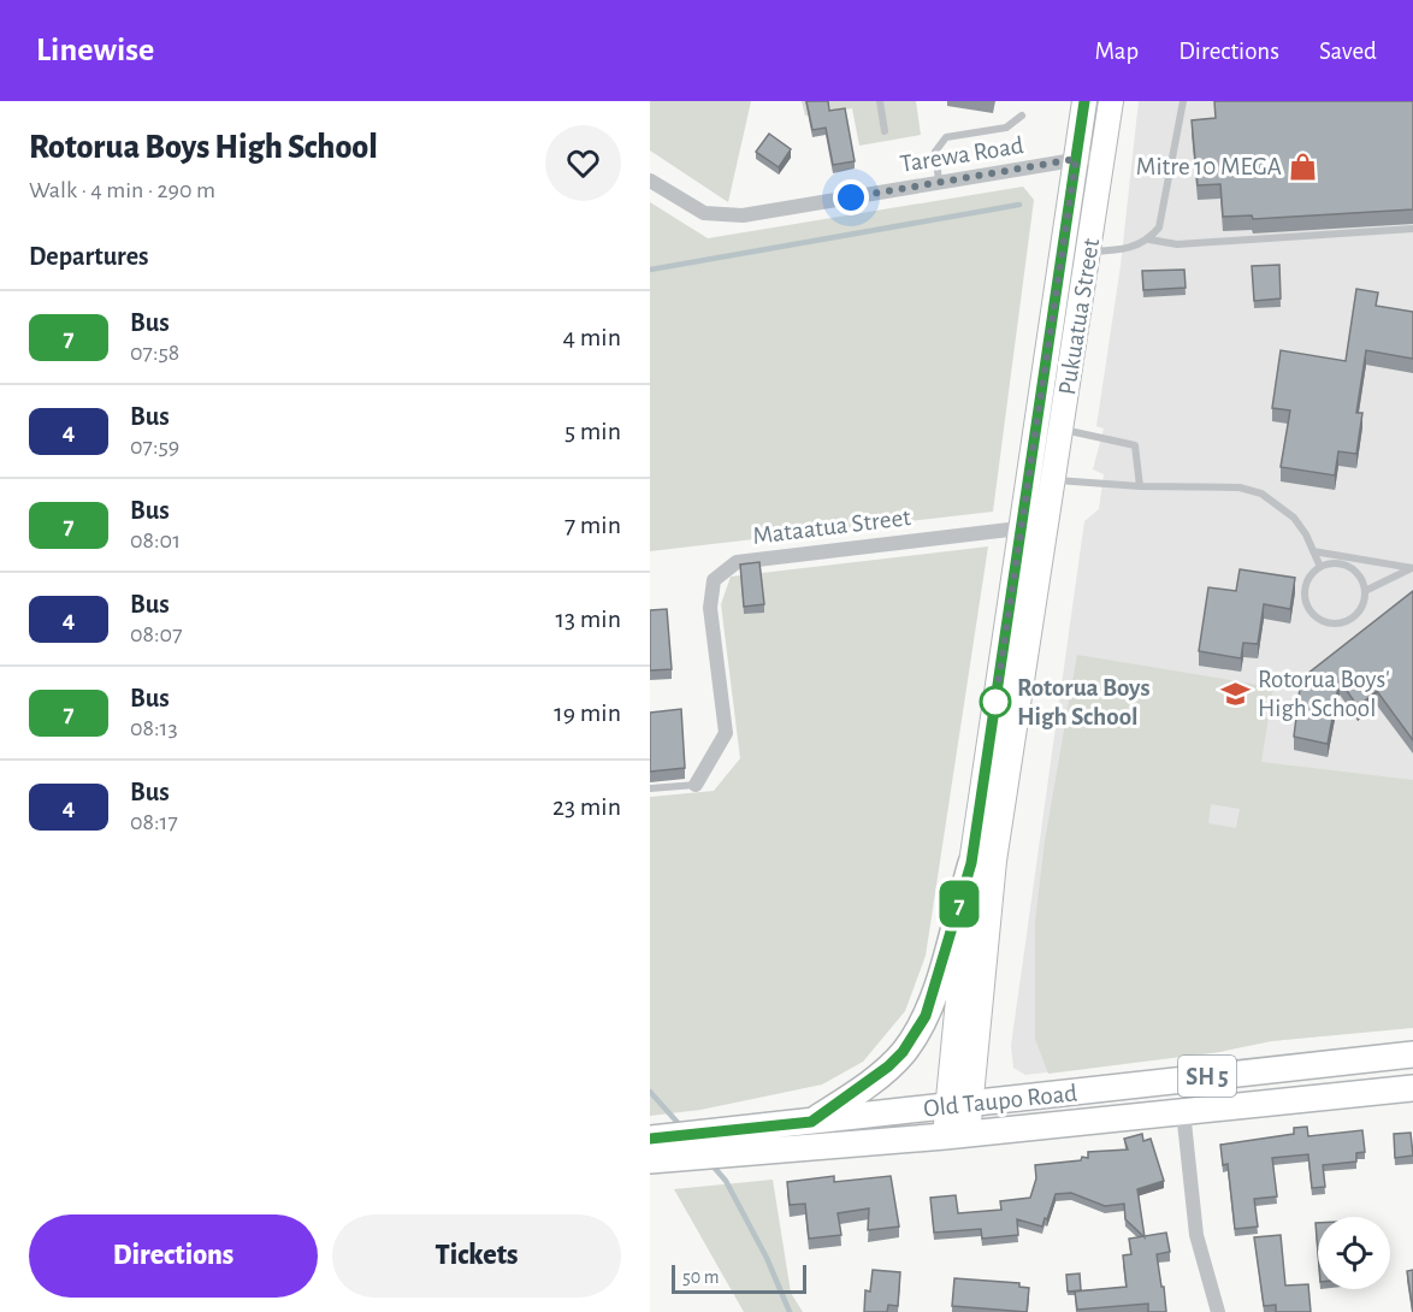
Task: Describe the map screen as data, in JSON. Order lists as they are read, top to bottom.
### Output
{
  "streets": {
    "highway": ["SH 5", "Old Taupo Road"],
    "main road": ["Pukuatua Street"],
    "street": ["Tarewa Road", "Mataatua Street"]
  },
  "crossings": [
    ["Tarewa Road", "Pukuatua Street"],
    ["Pukuatua Street", "Mataatua Street"],
    ["Pukuatua Street", "Old Taupo Road"]
  ],
  "places": {
    "shop": ["Mitre 10 MEGA"],
    "school or university": ["Rotorua Boys' High School"],
    "other": ["Rotorua Boys High School"]
  },
  "lines": ["bus line 7"],
  "scale_bar": "50 m",
  "page": {
    "header": "Linewise",
    "nav": ["Map", "Directions", "Saved"],
    "heading": [
      ["Rotorua Boys High School", "Walk · 4 min · 290 m"],
      "Departures"
    ],
    "on_map": "7",
    "list": [
      {
        "mark": "7",
        "name": "Bus",
        "note": "07:58",
        "value": "4 min"
      },
      {
        "mark": "4",
        "name": "Bus",
        "note": "07:59",
        "value": "5 min"
      },
      {
        "mark": "7",
        "name": "Bus",
        "note": "08:01",
        "value": "7 min"
      },
      {
        "mark": "4",
        "name": "Bus",
        "note": "08:07",
        "value": "13 min"
      },
      {
        "mark": "7",
        "name": "Bus",
        "note": "08:13",
        "value": "19 min"
      },
      {
        "mark": "4",
        "name": "Bus",
        "note": "08:17",
        "value": "23 min"
      }
    ],
    "buttons": ["Directions", "Tickets"],
    "scale": "50 m"
  }
}
